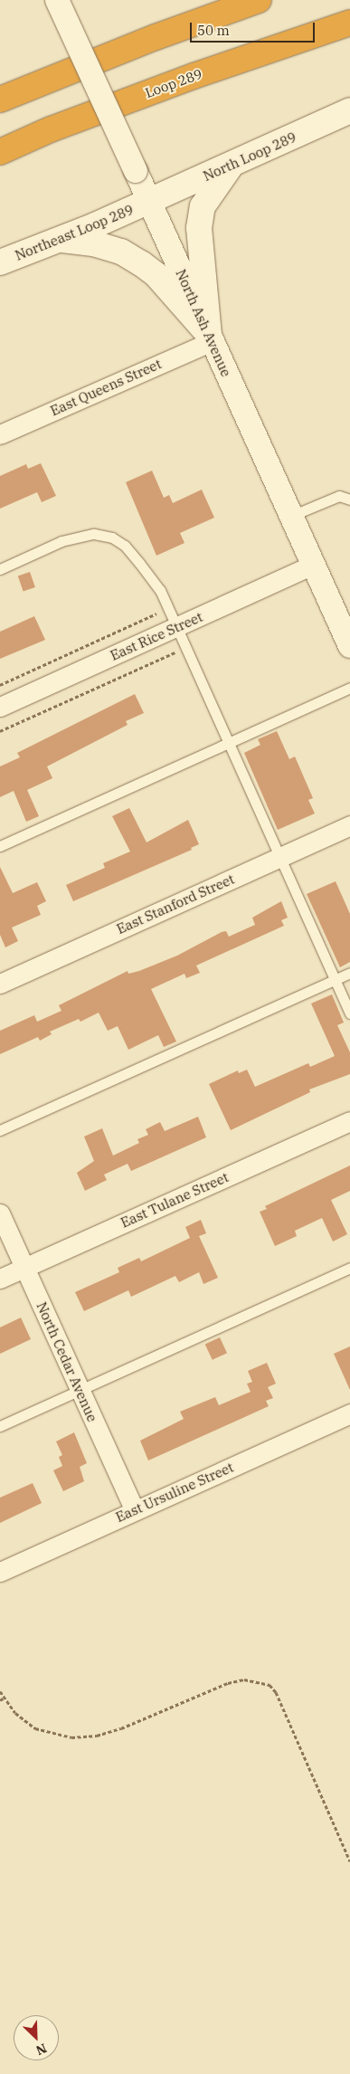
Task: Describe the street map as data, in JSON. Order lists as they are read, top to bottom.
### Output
{
  "streets": {
    "highway": ["Loop 289"],
    "main road": ["North Loop 289", "Northeast Loop 289"],
    "street": [
      "North Ash Avenue",
      "East Queens Street",
      "East Rice Street",
      "East Stanford Street",
      "East Tulane Street",
      "North Cedar Avenue",
      "East Ursuline Street"
    ]
  },
  "crossings": [
    ["North Loop 289", "Northeast Loop 289"],
    ["North Loop 289", "North Ash Avenue"],
    ["Northeast Loop 289", "North Ash Avenue"],
    ["North Ash Avenue", "East Queens Street"],
    ["North Ash Avenue", "East Rice Street"],
    ["East Tulane Street", "North Cedar Avenue"],
    ["North Cedar Avenue", "East Ursuline Street"]
  ],
  "scale_bar": "50 m",
  "north": "bottom right"
}
